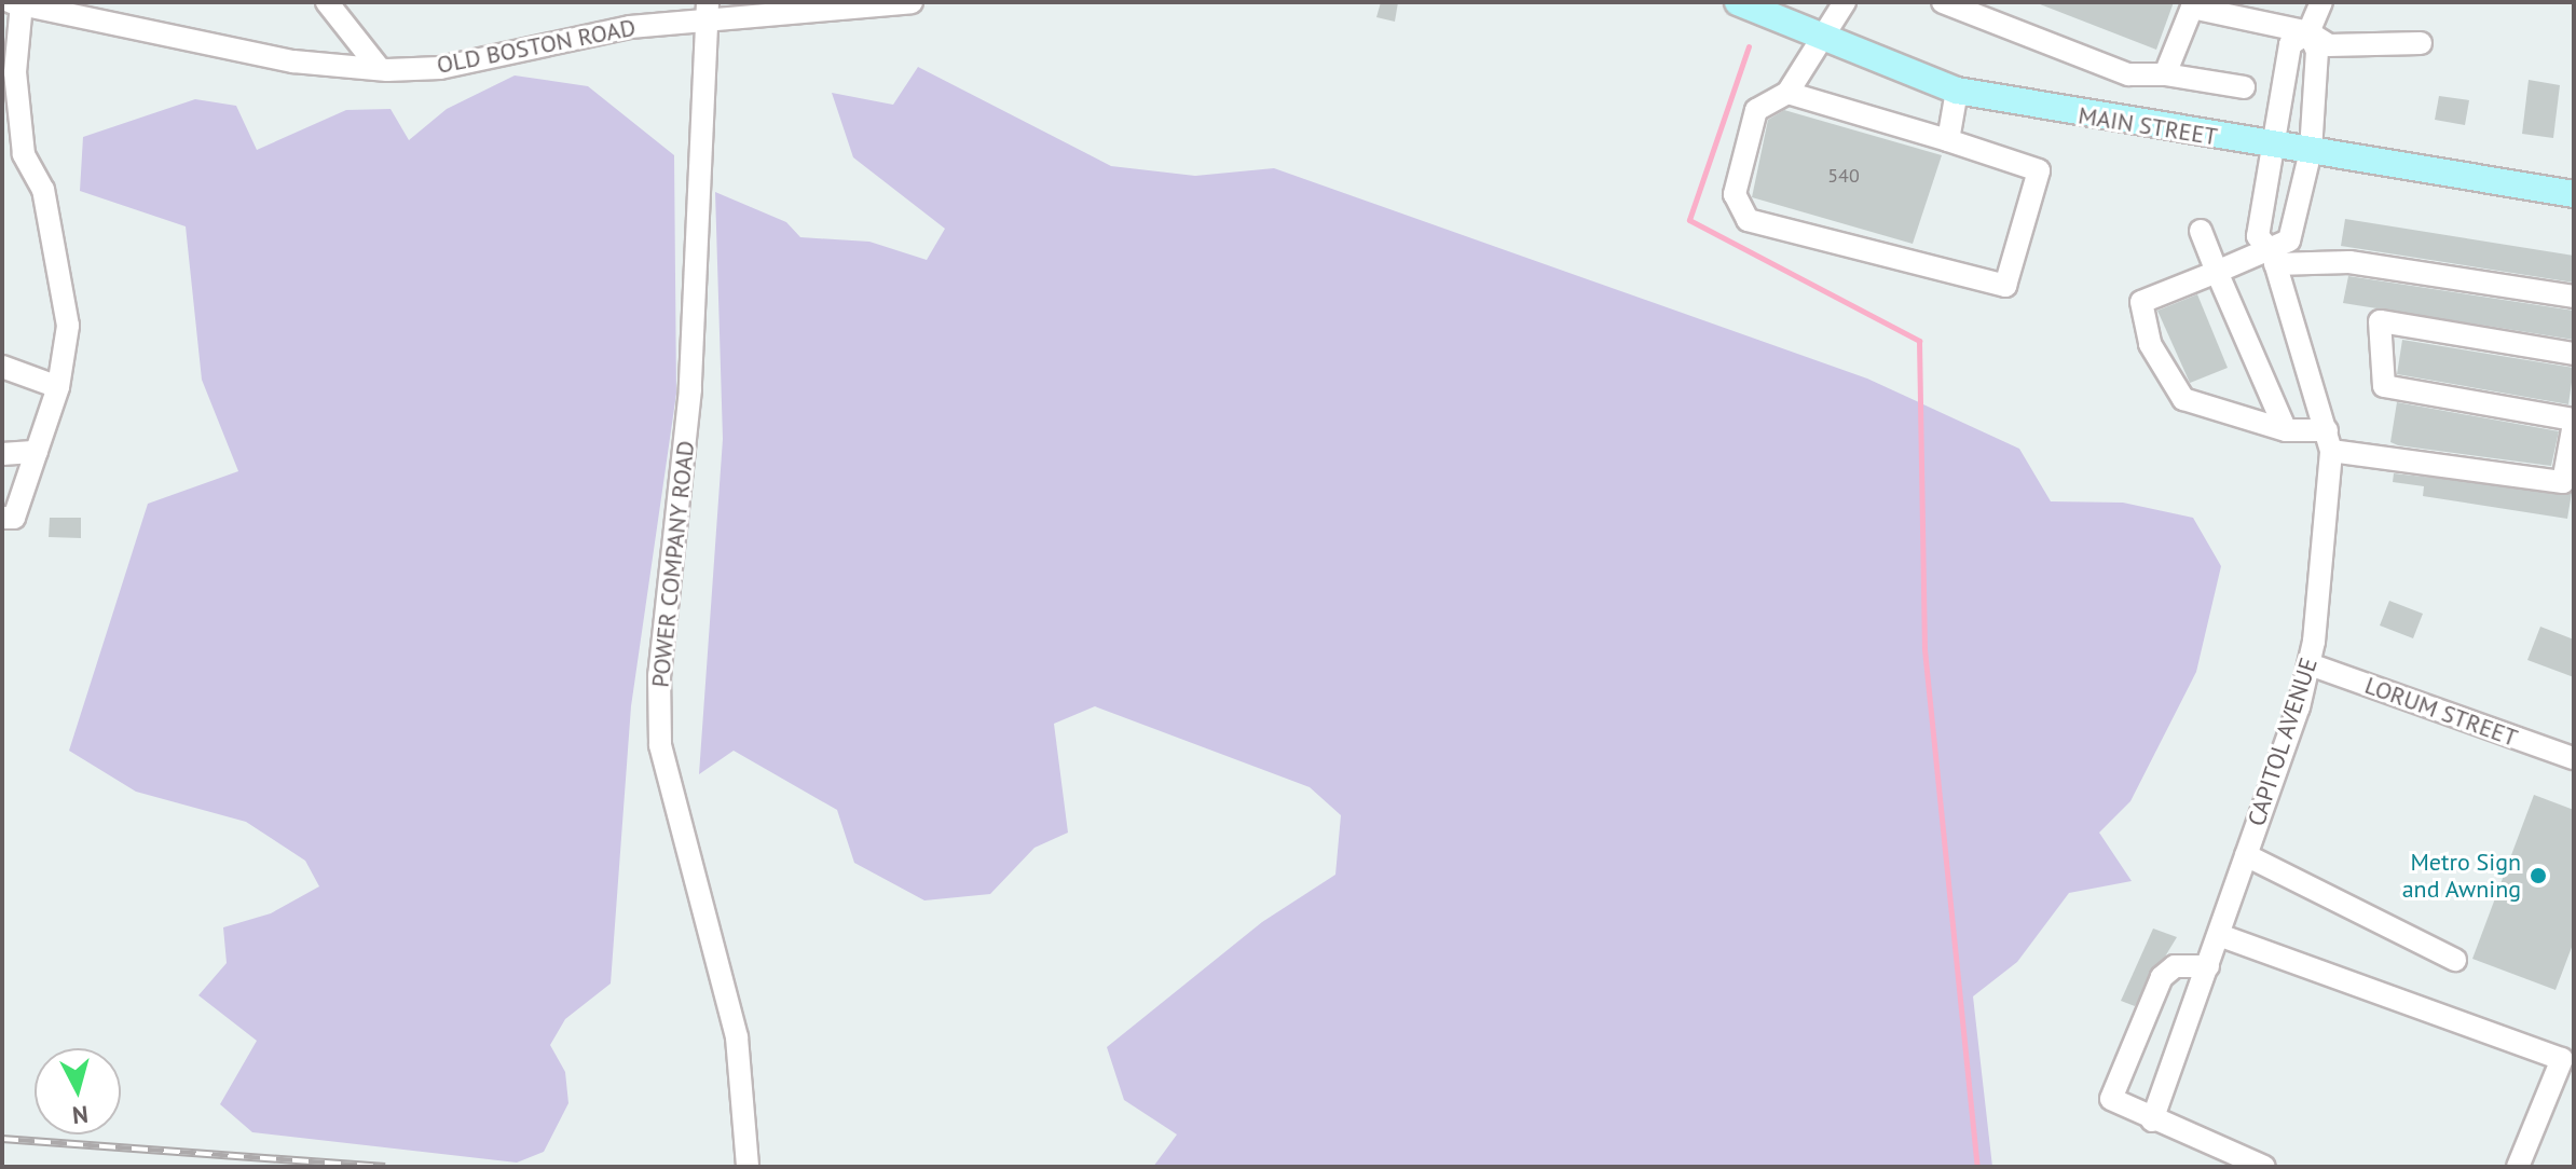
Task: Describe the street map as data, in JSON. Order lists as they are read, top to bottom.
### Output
{
  "streets": {
    "main road": ["MAIN STREET"],
    "street": [
      "OLD BOSTON ROAD",
      "POWER COMPANY ROAD",
      "LORUM STREET",
      "CAPITOL AVENUE"
    ]
  },
  "crossings": [
    ["OLD BOSTON ROAD", "POWER COMPANY ROAD"],
    ["MAIN STREET", "CAPITOL AVENUE"],
    ["LORUM STREET", "CAPITOL AVENUE"]
  ],
  "places": ["Metro Sign and Awning"],
  "house_numbers": ["540"],
  "north": "bottom"
}
